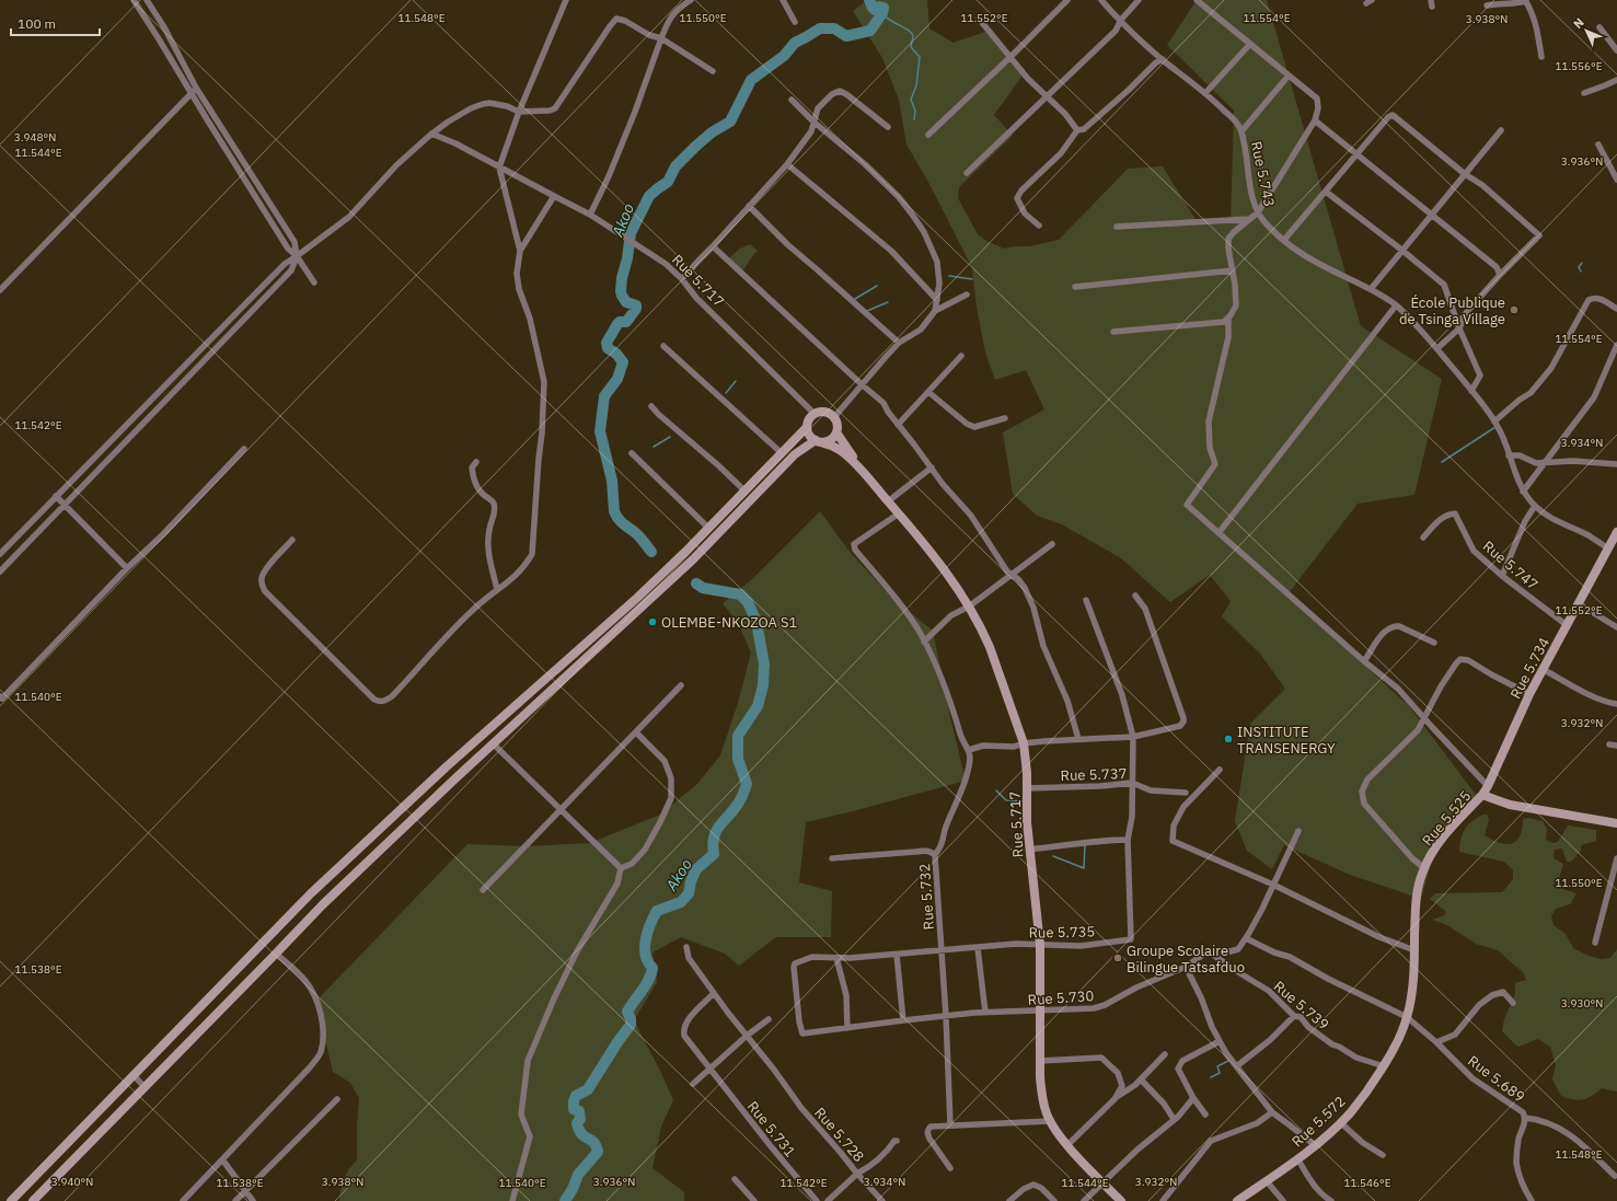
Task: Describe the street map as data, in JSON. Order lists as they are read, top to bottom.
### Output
{
  "streets": {
    "street": [
      "Rue 5.743",
      "Rue 5.717",
      "Rue 5.747",
      "Rue 5.734",
      "Rue 5.737",
      "Rue 5.525",
      "Rue 5.732",
      "Rue 5.735",
      "Rue 5.730",
      "Rue 5.739",
      "Rue 5.689",
      "Rue 5.572",
      "Rue 5.731",
      "Rue 5.728"
    ]
  },
  "crossings": [
    ["Rue 5.743", "Rue 5.734"],
    ["Rue 5.717", "Rue 5.737"],
    ["Rue 5.717", "Rue 5.735"],
    ["Rue 5.717", "Rue 5.730"],
    ["Rue 5.747", "Rue 5.734"],
    ["Rue 5.734", "Rue 5.525"],
    ["Rue 5.525", "Rue 5.689"],
    ["Rue 5.525", "Rue 5.572"],
    ["Rue 5.732", "Rue 5.735"],
    ["Rue 5.732", "Rue 5.730"],
    ["Rue 5.735", "Rue 5.730"],
    ["Rue 5.730", "Rue 5.739"],
    ["Rue 5.739", "Rue 5.572"],
    ["Rue 5.731", "Rue 5.728"]
  ],
  "water": ["Akoo"],
  "places": [
    "École Publique de Tsinga Village",
    "OLEMBE-NKOZOA S1",
    "INSTITUTE TRANSENERGY",
    "Groupe Scolaire Bilingue Tatsafduo"
  ],
  "scale_bar": "100 m",
  "north": "top left",
  "coordinates": [
    "11.548°E",
    "11.550°E",
    "11.552°E",
    "11.554°E",
    "3.938°N",
    "11.556°E",
    "3.948°N",
    "11.544°E",
    "3.936°N",
    "11.542°E",
    "3.934°N",
    "11.540°E",
    "3.932°N",
    "11.538°E",
    "3.930°N",
    "3.940°N",
    "11.546°E"
  ]
}
